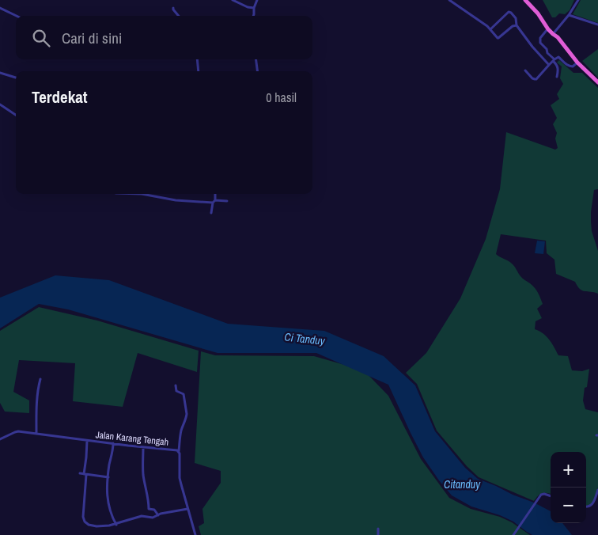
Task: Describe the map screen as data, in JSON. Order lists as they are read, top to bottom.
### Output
{
  "streets": {
    "street": ["Jalan Karang Tengah"]
  },
  "water": ["Ci Tanduy", "Citanduy"],
  "page": {
    "search": "Cari di sini",
    "heading": ["Terdekat", "0 hasil"],
    "map_buttons": ["+", "−"]
  }
}
